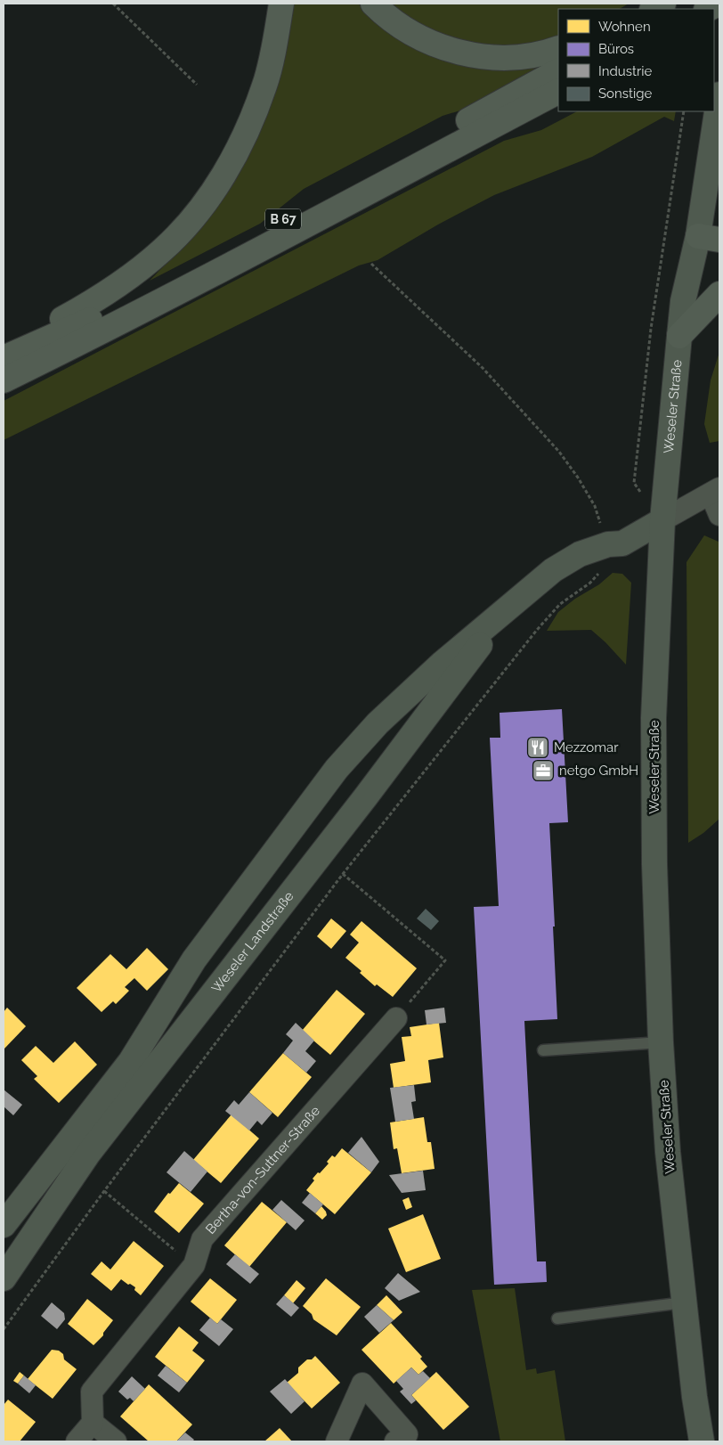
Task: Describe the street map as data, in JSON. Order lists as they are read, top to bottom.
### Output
{
  "streets": {
    "highway": ["B 67"],
    "street": ["Weseler Straße", "Weseler Landstraße", "Bertha-von-Suttner-Straße"]
  },
  "crossings": [
    ["Weseler Straße", "Weseler Landstraße"]
  ],
  "places": {
    "restaurant": ["Mezzomar"],
    "office": ["netgo GmbH"]
  },
  "legend": [
    "Wohnen",
    "Büros",
    "Industrie",
    "Sonstige"
  ]
}
